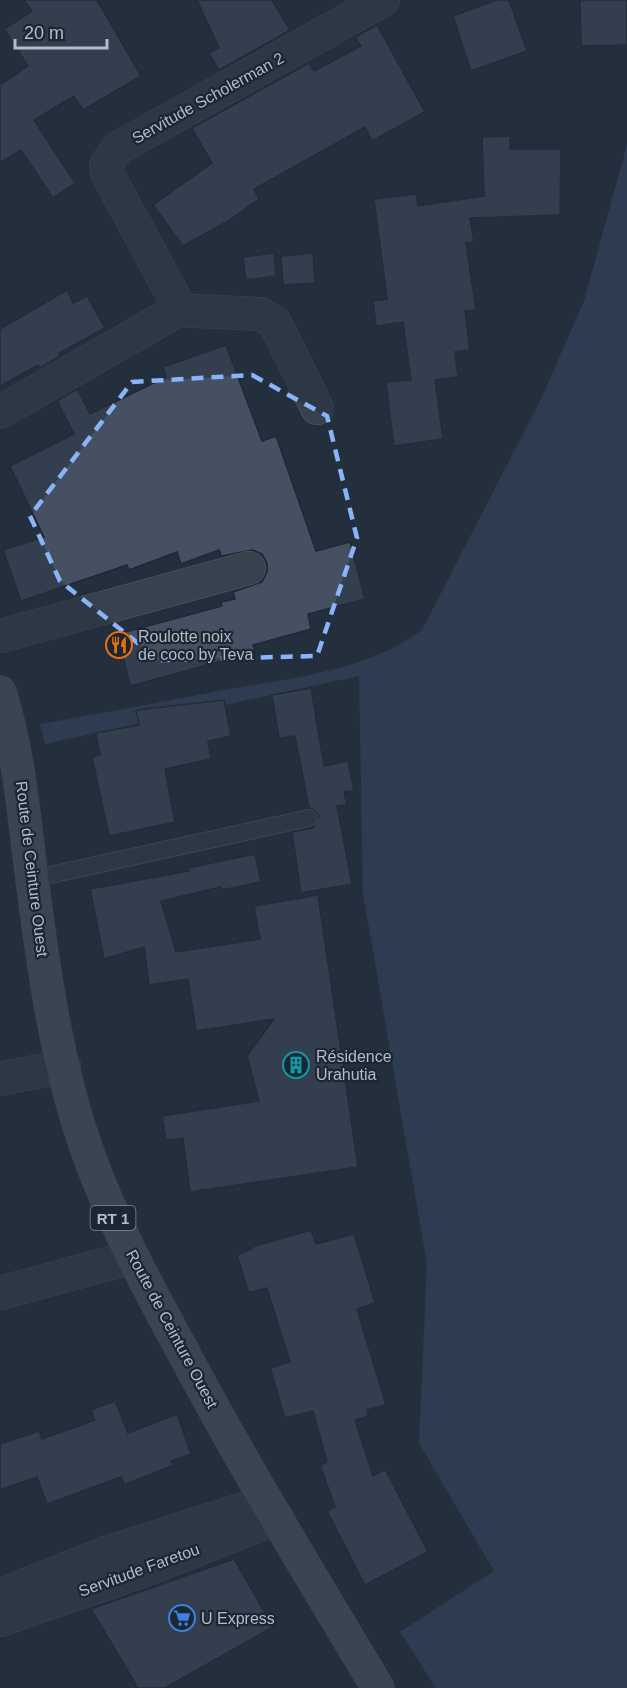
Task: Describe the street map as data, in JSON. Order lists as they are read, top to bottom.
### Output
{
  "streets": {
    "main road": ["Route de Ceinture Ouest", "RT 1"],
    "street": ["Servitude Scholerman 2", "Servitude Faretou"]
  },
  "crossings": [
    ["Route de Ceinture Ouest", "Servitude Faretou"]
  ],
  "places": {
    "restaurant": ["Roulotte noix de coco by Teva"],
    "building": ["Résidence Urahutia"],
    "supermarket": ["U Express"]
  },
  "scale_bar": "20 m"
}
